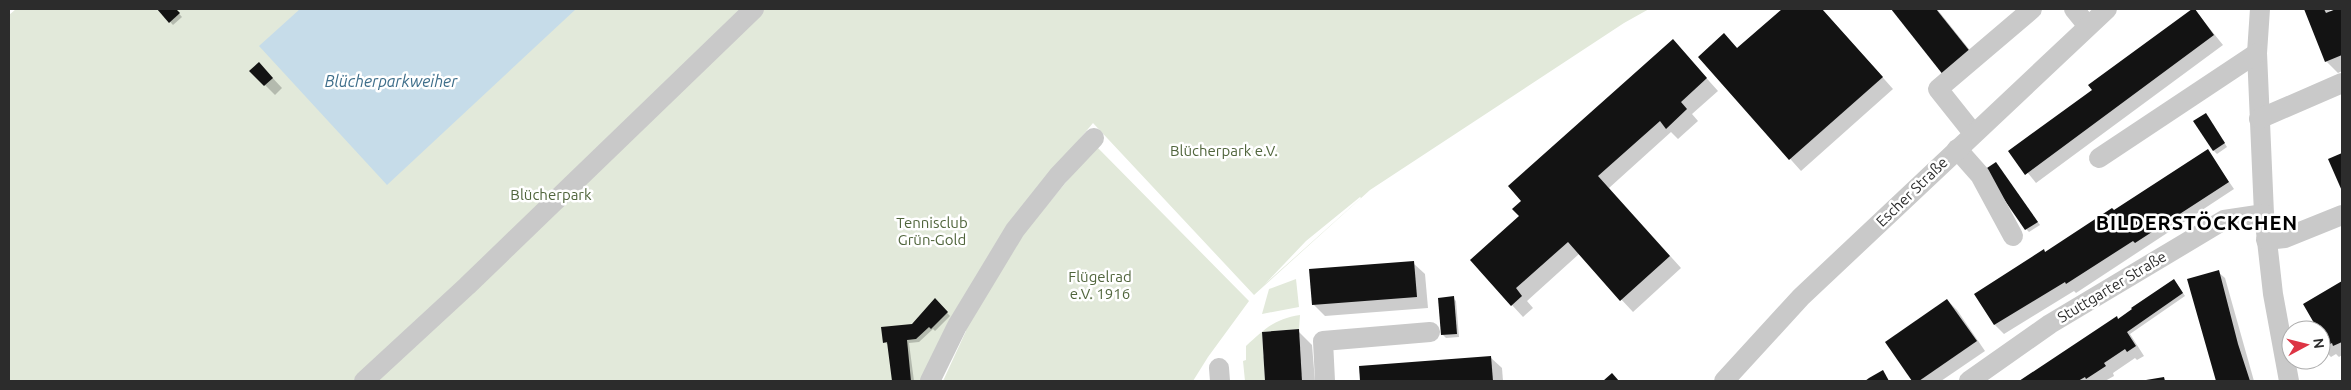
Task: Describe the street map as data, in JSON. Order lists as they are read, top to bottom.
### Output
{
  "streets": {
    "street": ["Escher Straße", "Stuttgarter Straße"]
  },
  "districts": ["BILDERSTÖCKCHEN"],
  "water": ["Blücherparkweiher"],
  "parks": [
    "Blücherpark e.V.",
    "Blücherpark",
    "Tennisclub Grün-Gold",
    "Flügelrad e.V. 1916"
  ],
  "north": "right"
}
